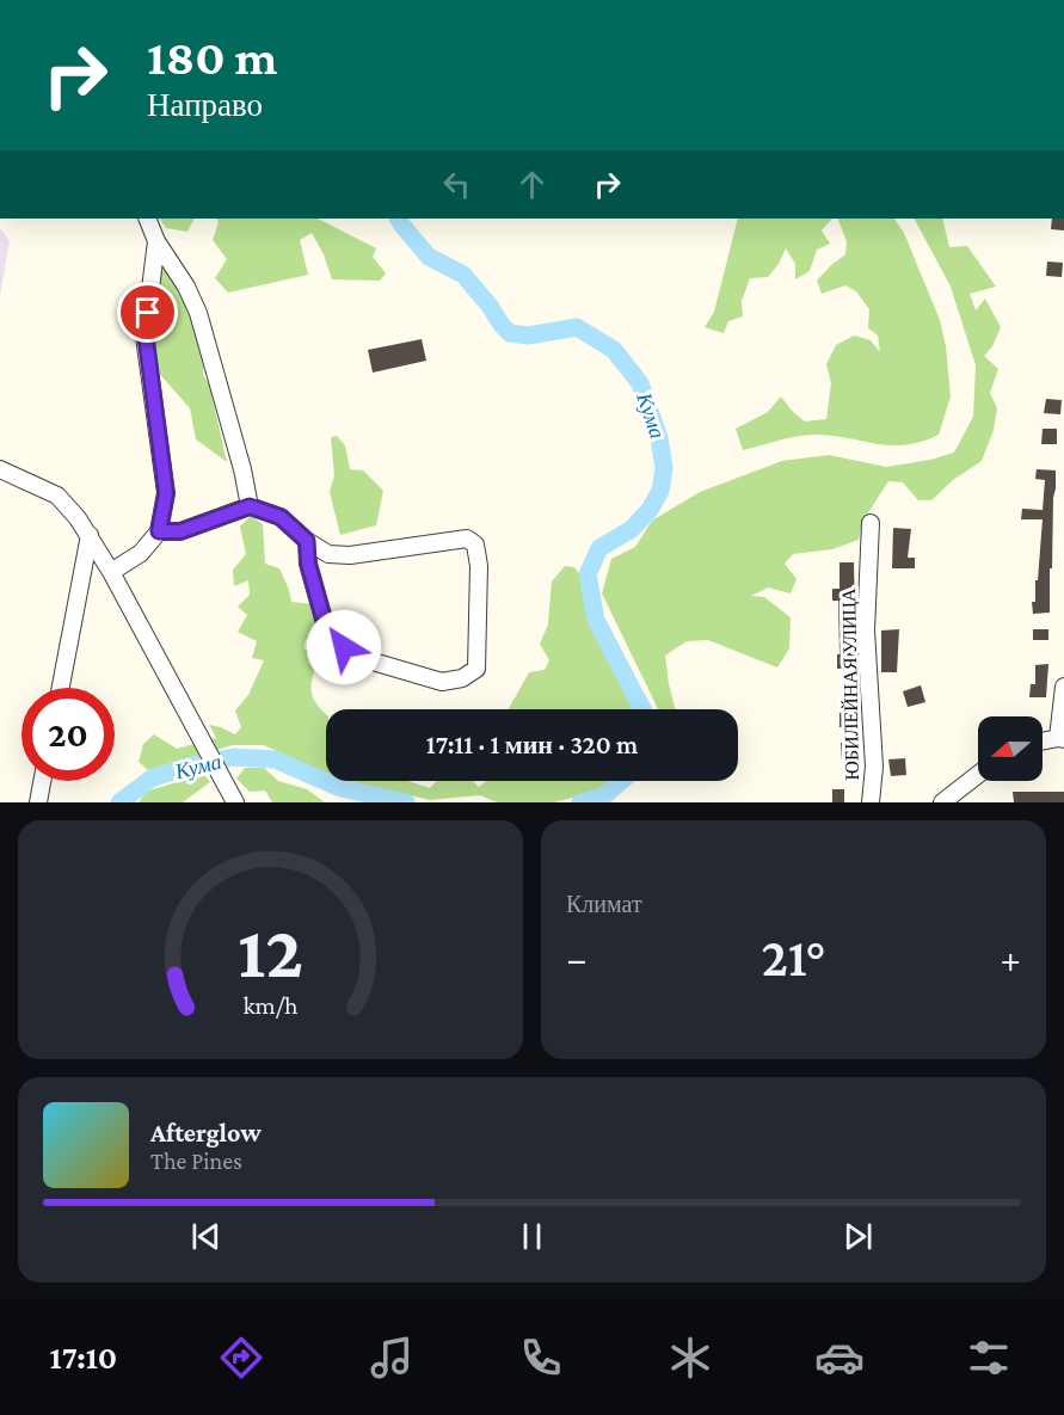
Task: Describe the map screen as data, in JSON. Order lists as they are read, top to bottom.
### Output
{
  "streets": {
    "street": ["ЮБИЛЕЙНАЯ УЛИЦА"]
  },
  "water": ["Кума"],
  "north": "left",
  "page": {
    "turn": ["180 m", "Направо"],
    "limit": "20",
    "trip": "17:11 · 1 мин · 320 m",
    "tile": "Климат",
    "heat": ["−", "21°", "+"],
    "song": ["Afterglow", "The Pines"],
    "tabs": "17:10",
    "gauge": ["12", "km/h"]
  }
}
